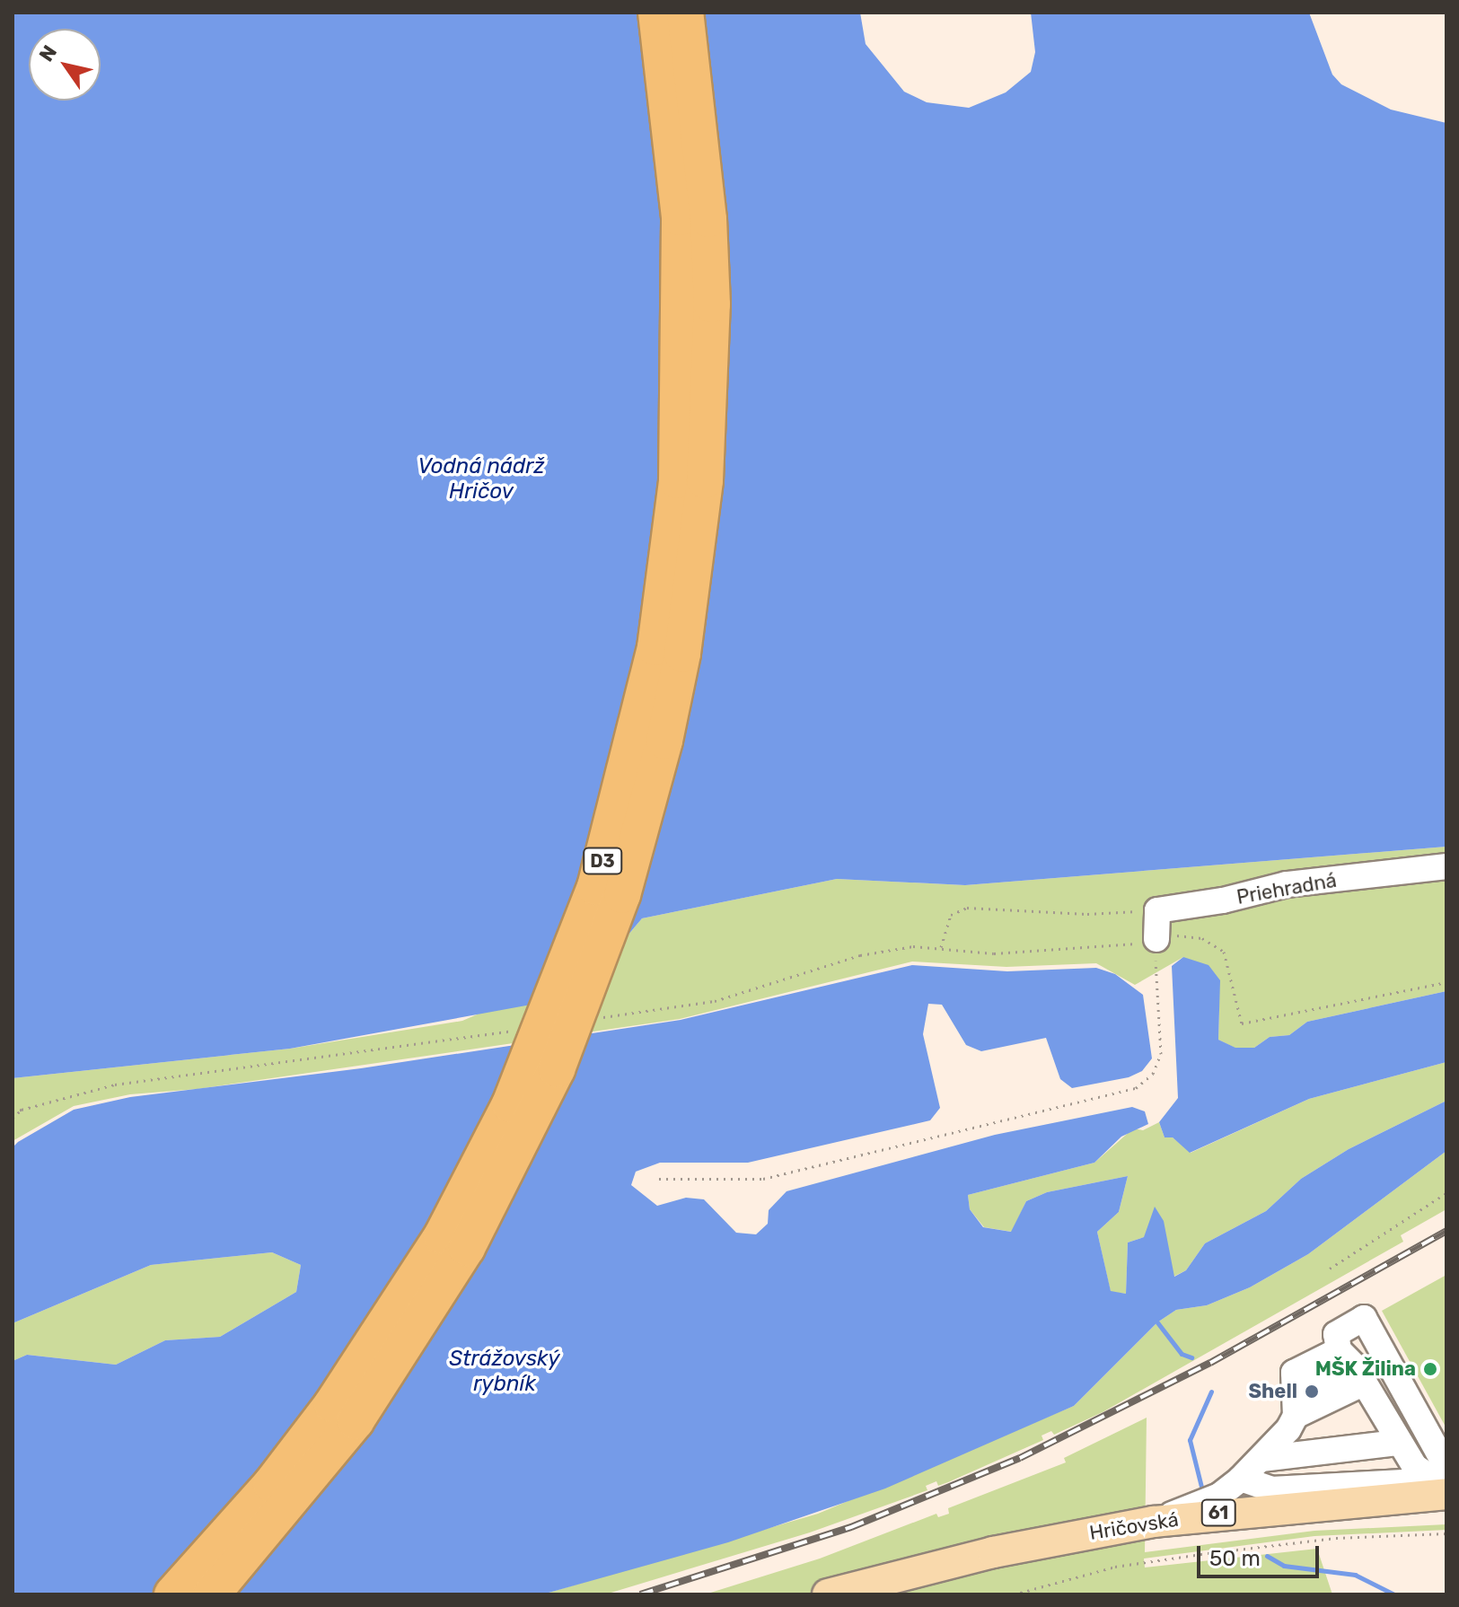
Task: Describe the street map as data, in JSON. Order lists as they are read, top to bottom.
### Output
{
  "streets": {
    "highway": ["D3"],
    "main road": ["61", "Hričovská"],
    "street": ["Priehradná"]
  },
  "water": ["Vodná nádrž Hričov", "Strážovský rybník"],
  "places": ["MŠK Žilina", "Shell"],
  "scale_bar": "50 m",
  "north": "top left"
}
